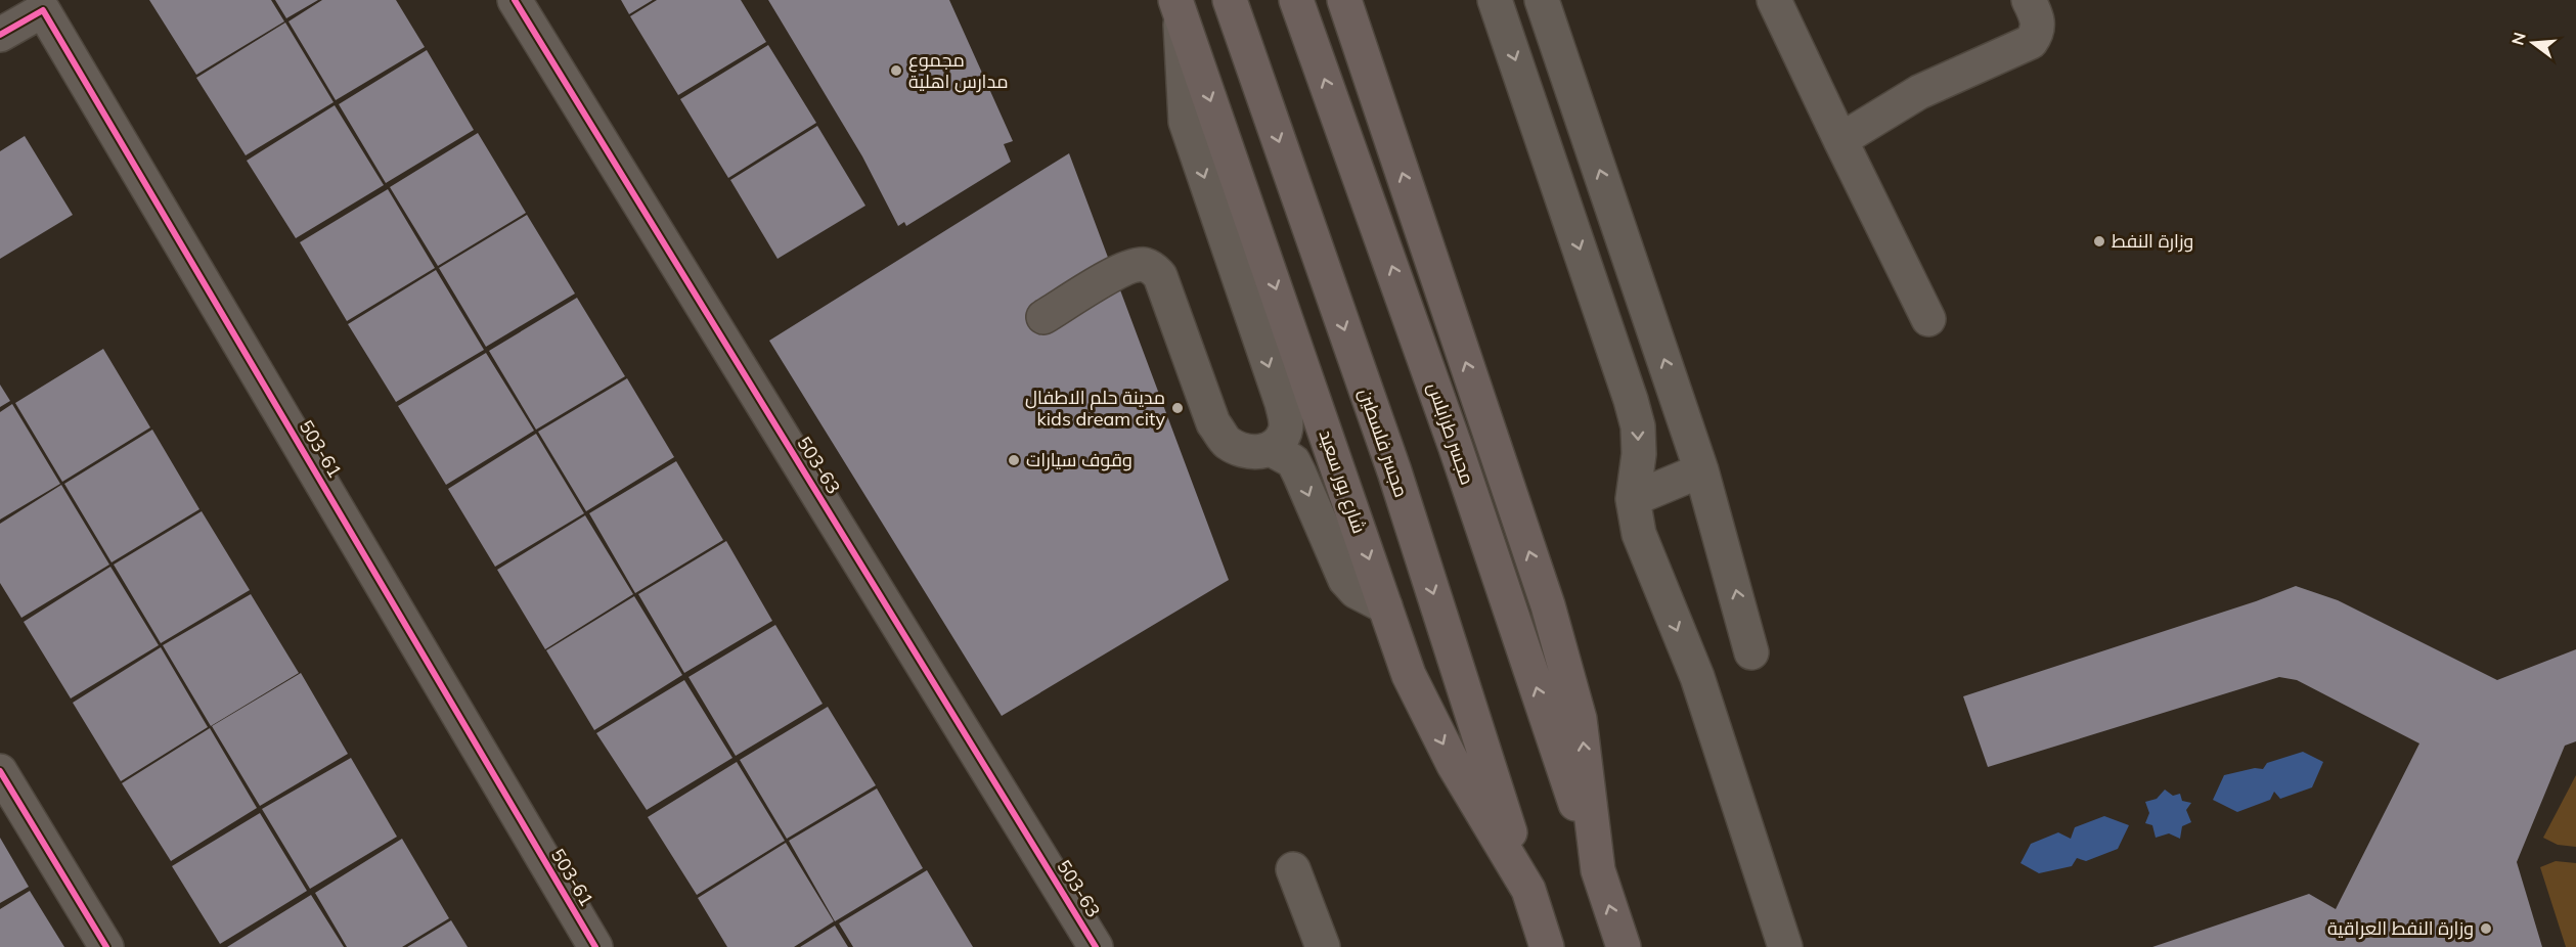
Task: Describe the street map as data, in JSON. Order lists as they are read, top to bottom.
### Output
{
  "streets": {
    "main road": ["مجسر طرابلس", "مجسر فلسطين", "شارع بور سعيد"],
    "street": ["503-61", "503-63"]
  },
  "crossings": [
    ["مجسر فلسطين", "شارع بور سعيد"]
  ],
  "places": [
    "مجموع مدارس اهلية",
    "وزارة النفط",
    "مدينة حلم الاطفال kids dream city",
    "وقوف سيارات",
    "وزارة النفط العراقية"
  ],
  "north": "left"
}
